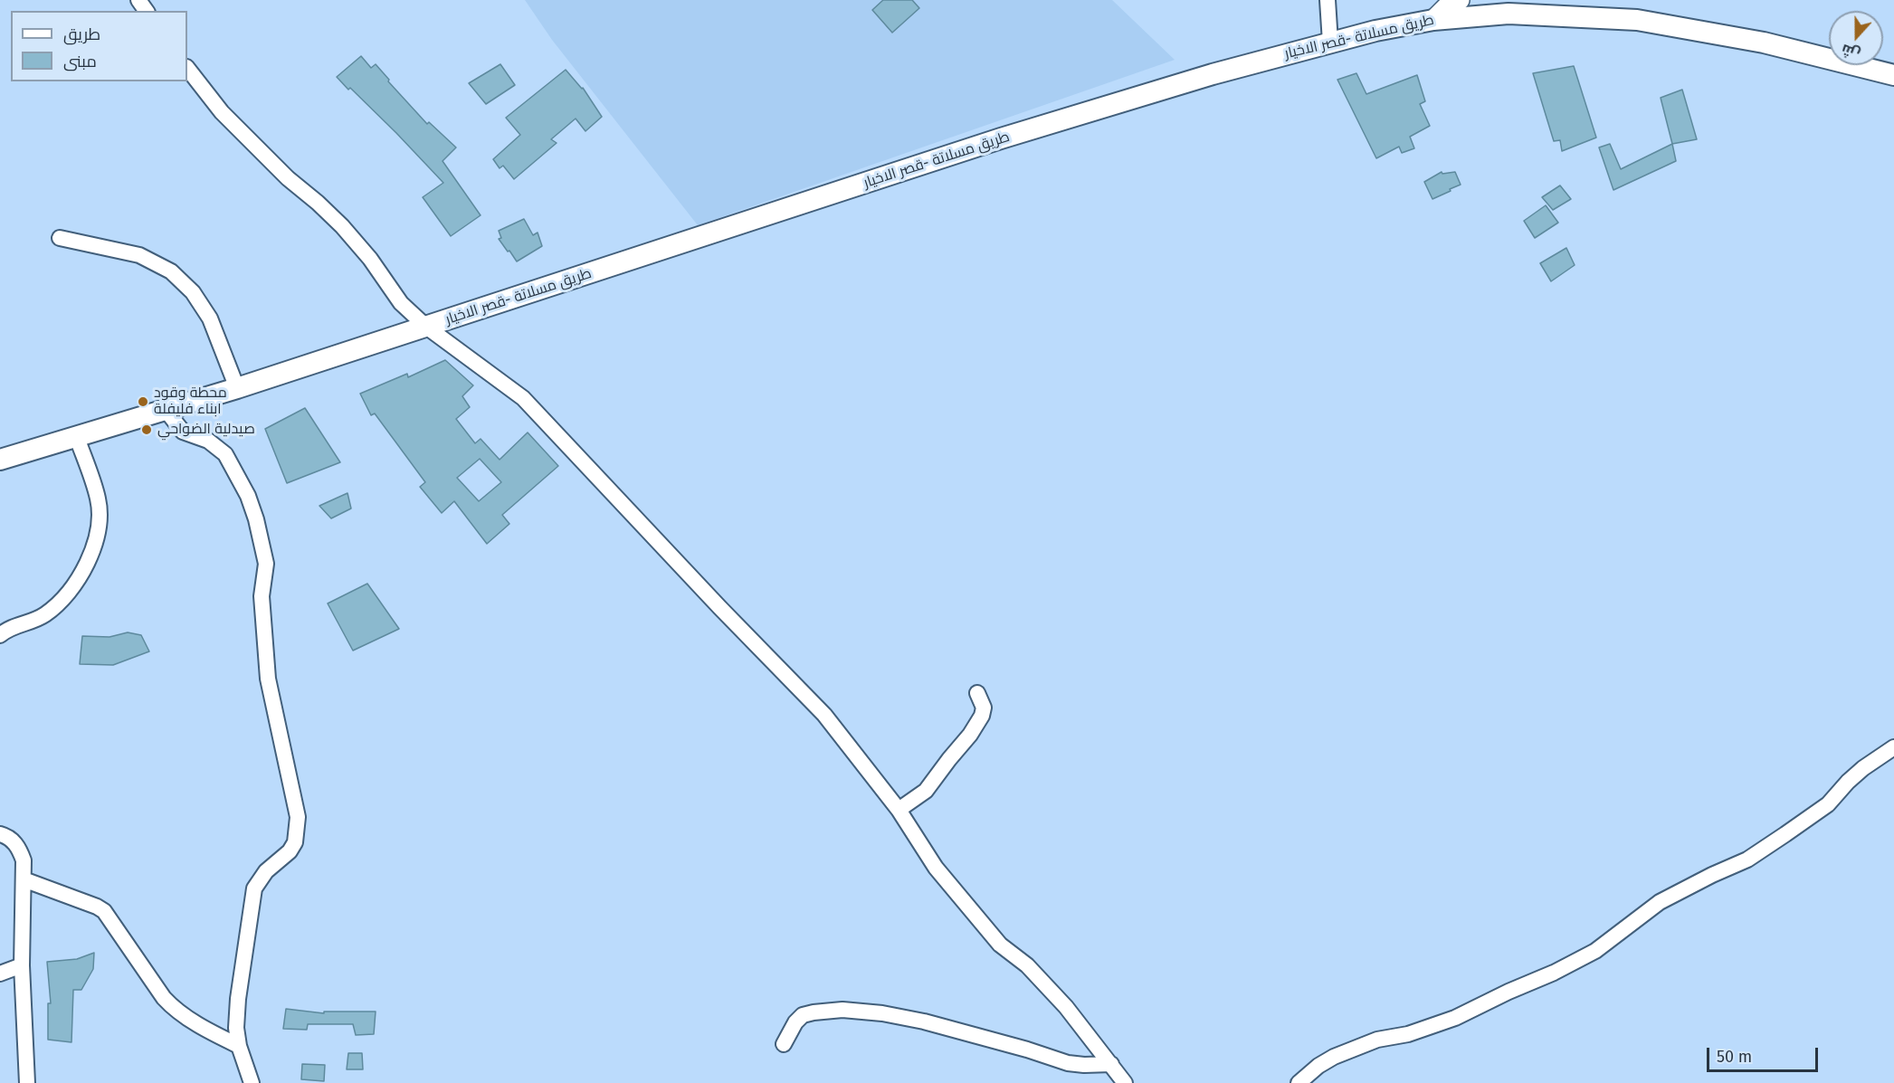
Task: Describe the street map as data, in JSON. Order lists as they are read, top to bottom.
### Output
{
  "streets": {
    "main road": ["طريق مسلاتة -قصر الاخيار"]
  },
  "places": ["محطة وقود ابناء فليفلة", "صيدلية الضواحي"],
  "legend": ["طريق", "مبنى"],
  "scale_bar": "50 m",
  "north": "bottom"
}
